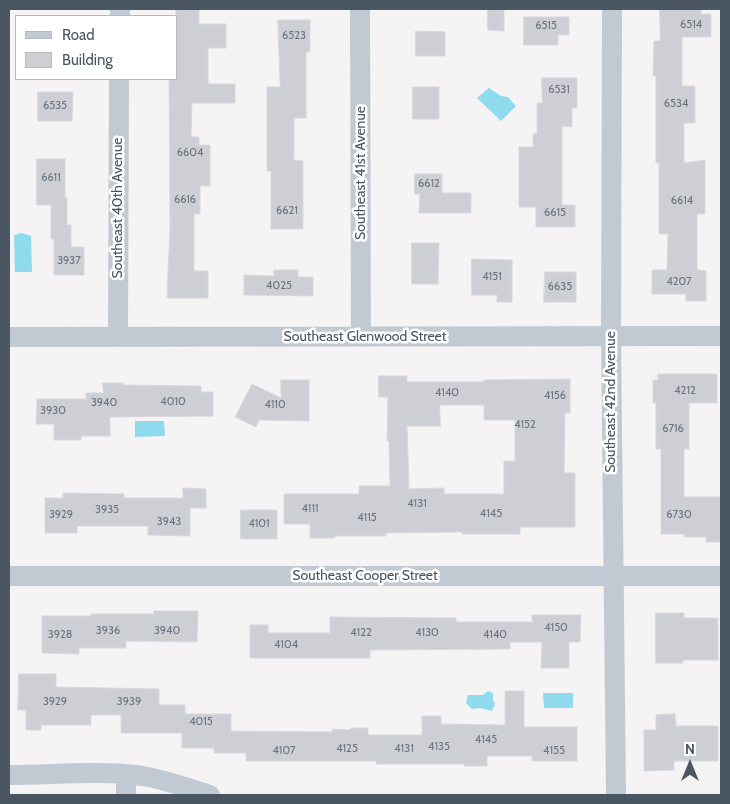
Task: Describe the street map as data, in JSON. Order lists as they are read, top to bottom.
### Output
{
  "streets": {
    "street": [
      "Southeast 41st Avenue",
      "Southeast 40th Avenue",
      "Southeast Glenwood Street",
      "Southeast 42nd Avenue",
      "Southeast Cooper Street"
    ]
  },
  "crossings": [
    ["Southeast 41st Avenue", "Southeast Glenwood Street"],
    ["Southeast 40th Avenue", "Southeast Glenwood Street"],
    ["Southeast Glenwood Street", "Southeast 42nd Avenue"],
    ["Southeast 42nd Avenue", "Southeast Cooper Street"]
  ],
  "house_numbers": [
    "6514",
    "6515",
    "6523",
    "6531",
    "6534",
    "6535",
    "6604",
    "6611",
    "6612",
    "6616",
    "6614",
    "6621",
    "6615",
    "3937",
    "4151",
    "4207",
    "4025",
    "6635",
    "4212",
    "4140",
    "4156",
    "4010",
    "3940",
    "4110",
    "3930",
    "4152",
    "6716",
    "4131",
    "4111",
    "3935",
    "4145",
    "3929",
    "6730",
    "4115",
    "3943",
    "4101",
    "4150",
    "3936",
    "3940",
    "4122",
    "4130",
    "3928",
    "4140",
    "4104",
    "3929",
    "3939",
    "4015",
    "4145",
    "4135",
    "4125",
    "4131",
    "4107",
    "4155"
  ],
  "legend": ["Road", "Building"],
  "north": "top"
}
